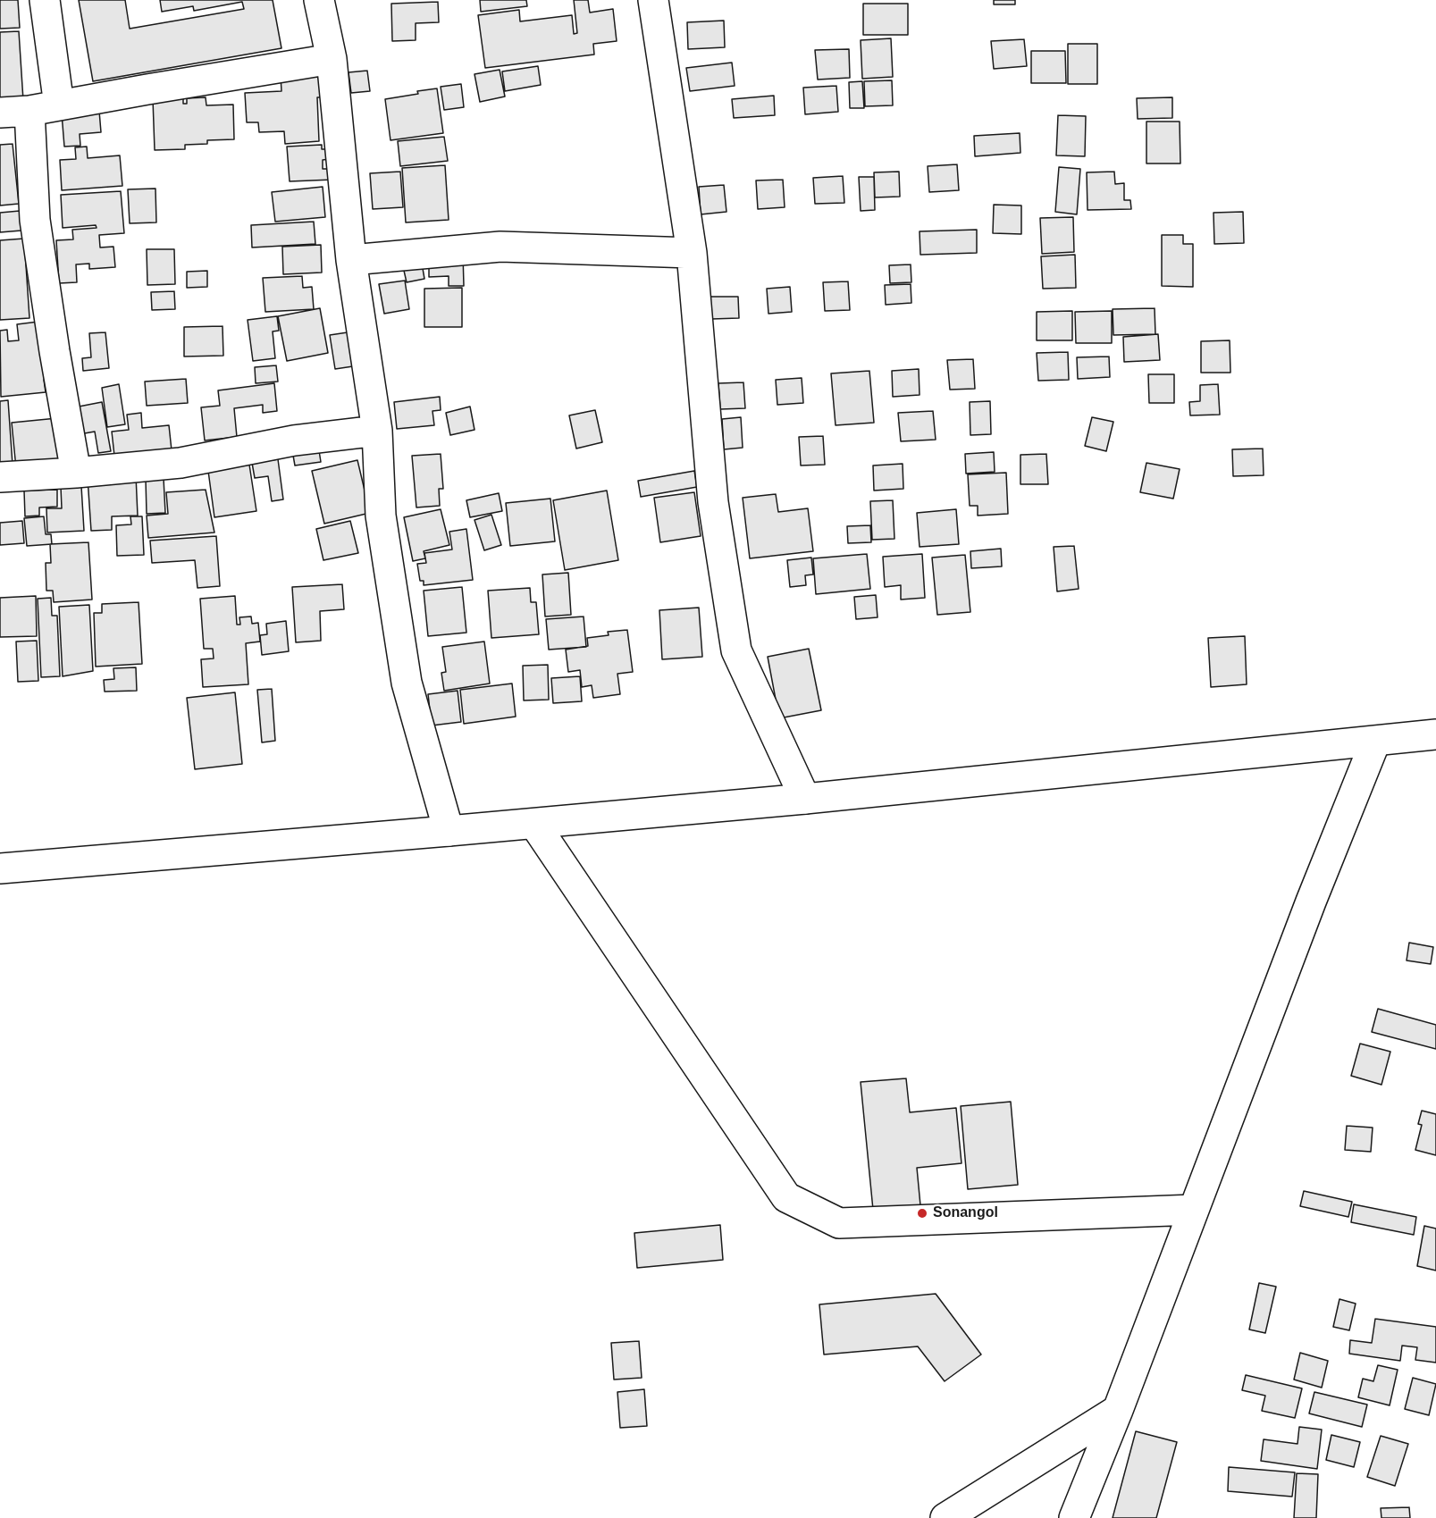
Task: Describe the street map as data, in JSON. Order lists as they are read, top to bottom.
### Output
{
  "places": ["Sonangol"]
}
